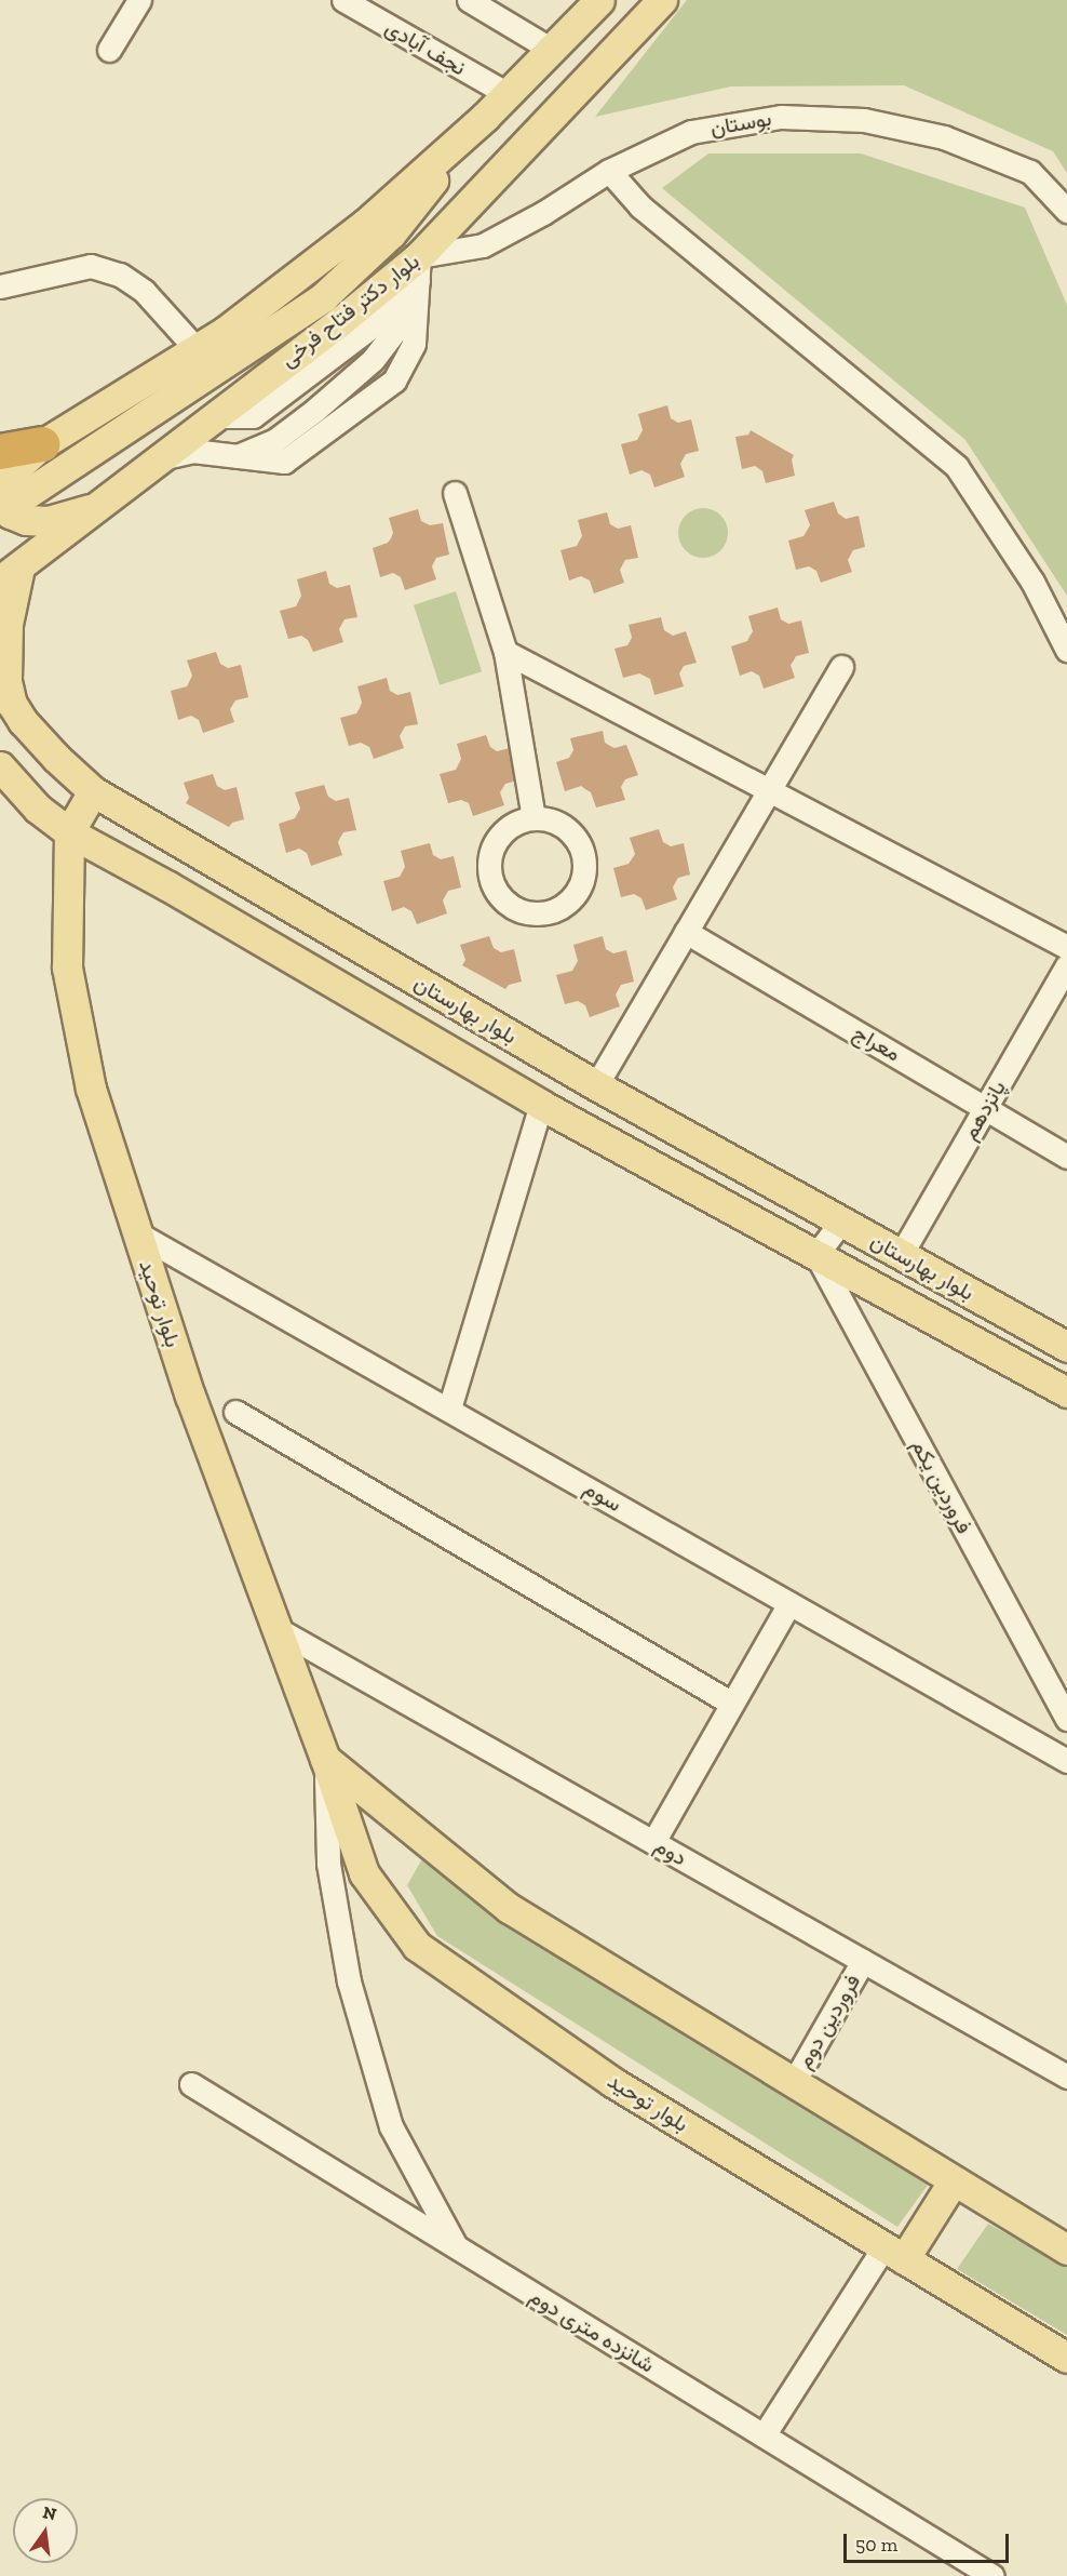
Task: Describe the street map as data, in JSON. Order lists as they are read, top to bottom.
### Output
{
  "streets": {
    "main road": ["بلوار دکتر فتاح فرخی", "بلوار بهارستان", "بلوار توحید"],
    "street": [
      "نجف آبادی",
      "بوستان",
      "معراج",
      "پانزدهم",
      "فروردین یکم",
      "سوم",
      "دوم",
      "فروردین دوم",
      "شانزده متری دوم"
    ]
  },
  "crossings": [
    ["بوستان", "بلوار دکتر فتاح فرخی"],
    ["بلوار دکتر فتاح فرخی", "بلوار بهارستان"],
    ["بلوار بهارستان", "پانزدهم"],
    ["بلوار بهارستان", "بلوار توحید"],
    ["بلوار بهارستان", "فروردین یکم"],
    ["معراج", "پانزدهم"],
    ["بلوار توحید", "سوم"],
    ["بلوار توحید", "دوم"],
    ["بلوار توحید", "فروردین دوم"],
    ["دوم", "فروردین دوم"]
  ],
  "scale_bar": "50 m",
  "north": "top"
}
